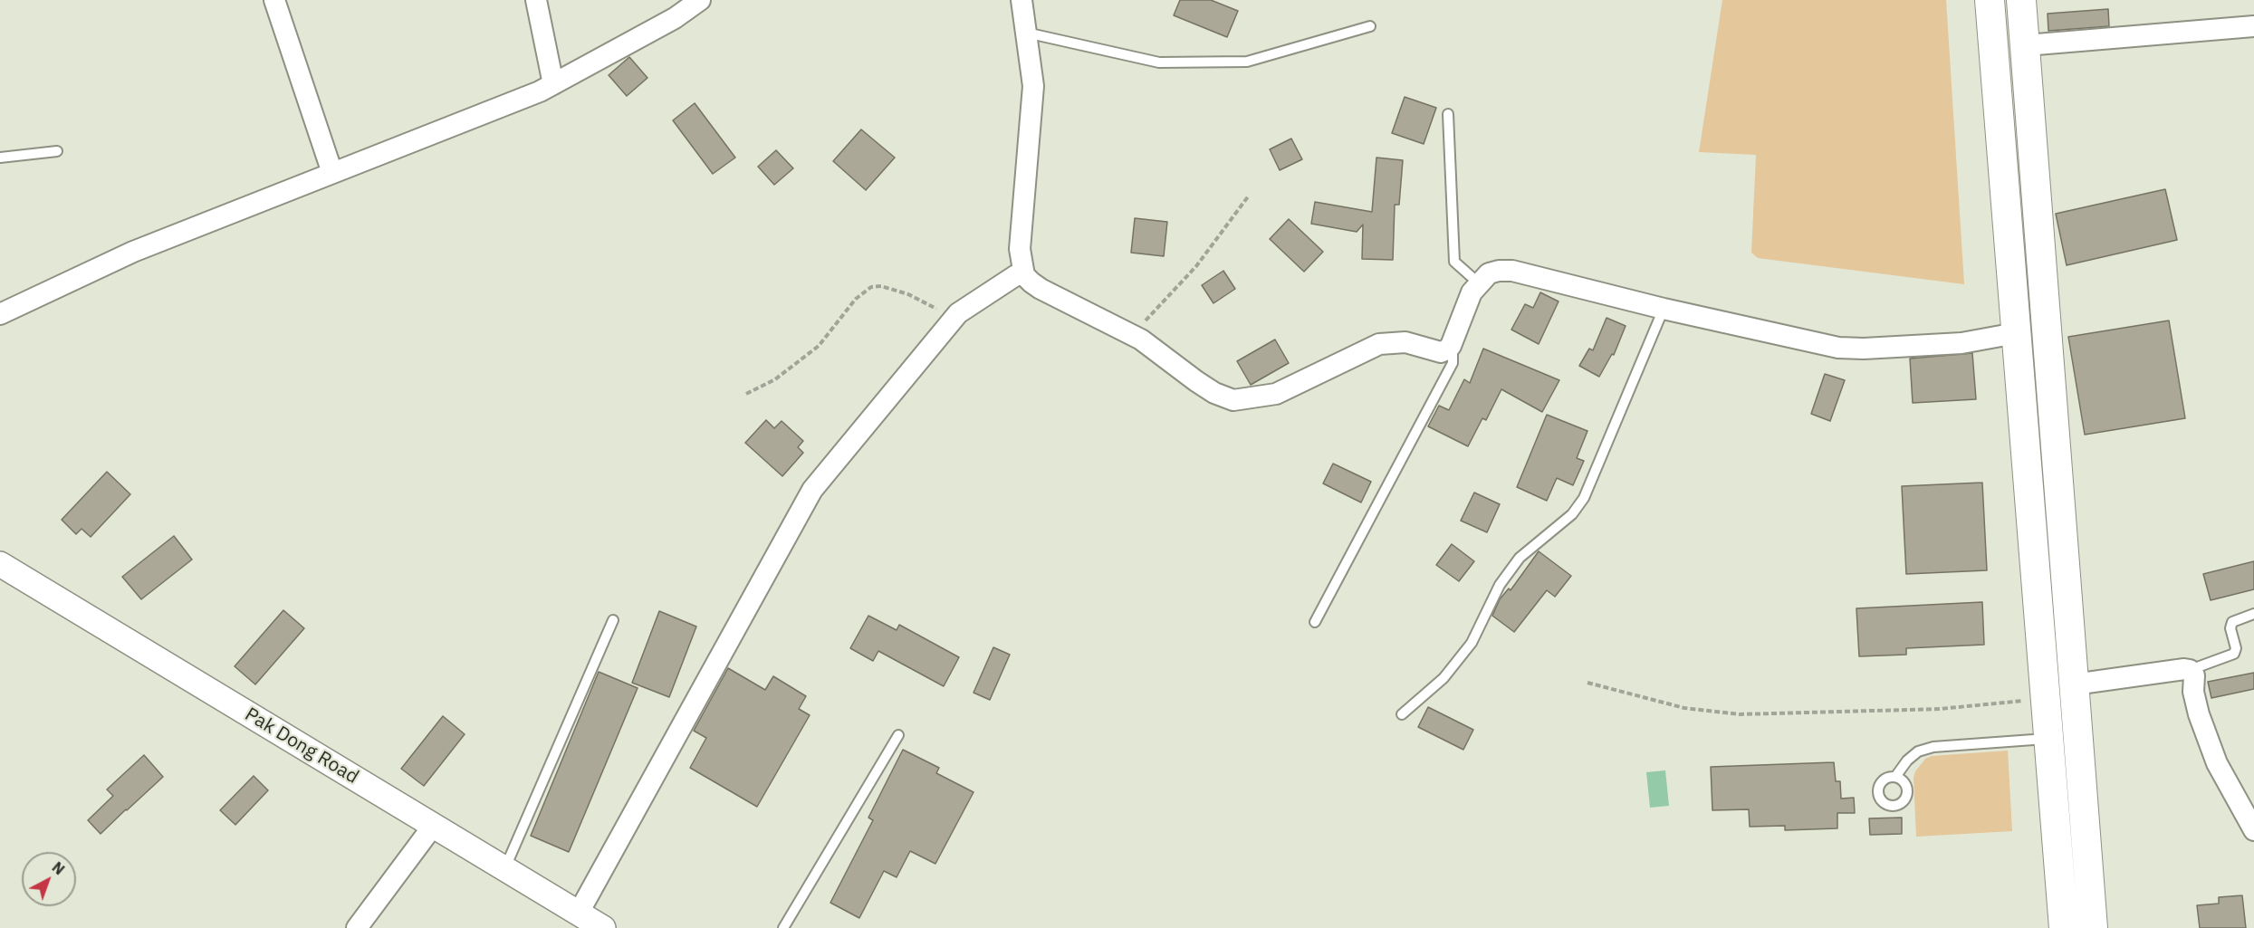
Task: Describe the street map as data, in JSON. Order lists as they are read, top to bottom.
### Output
{
  "streets": {
    "street": ["Pak Dong Road"]
  },
  "north": "top right"
}
